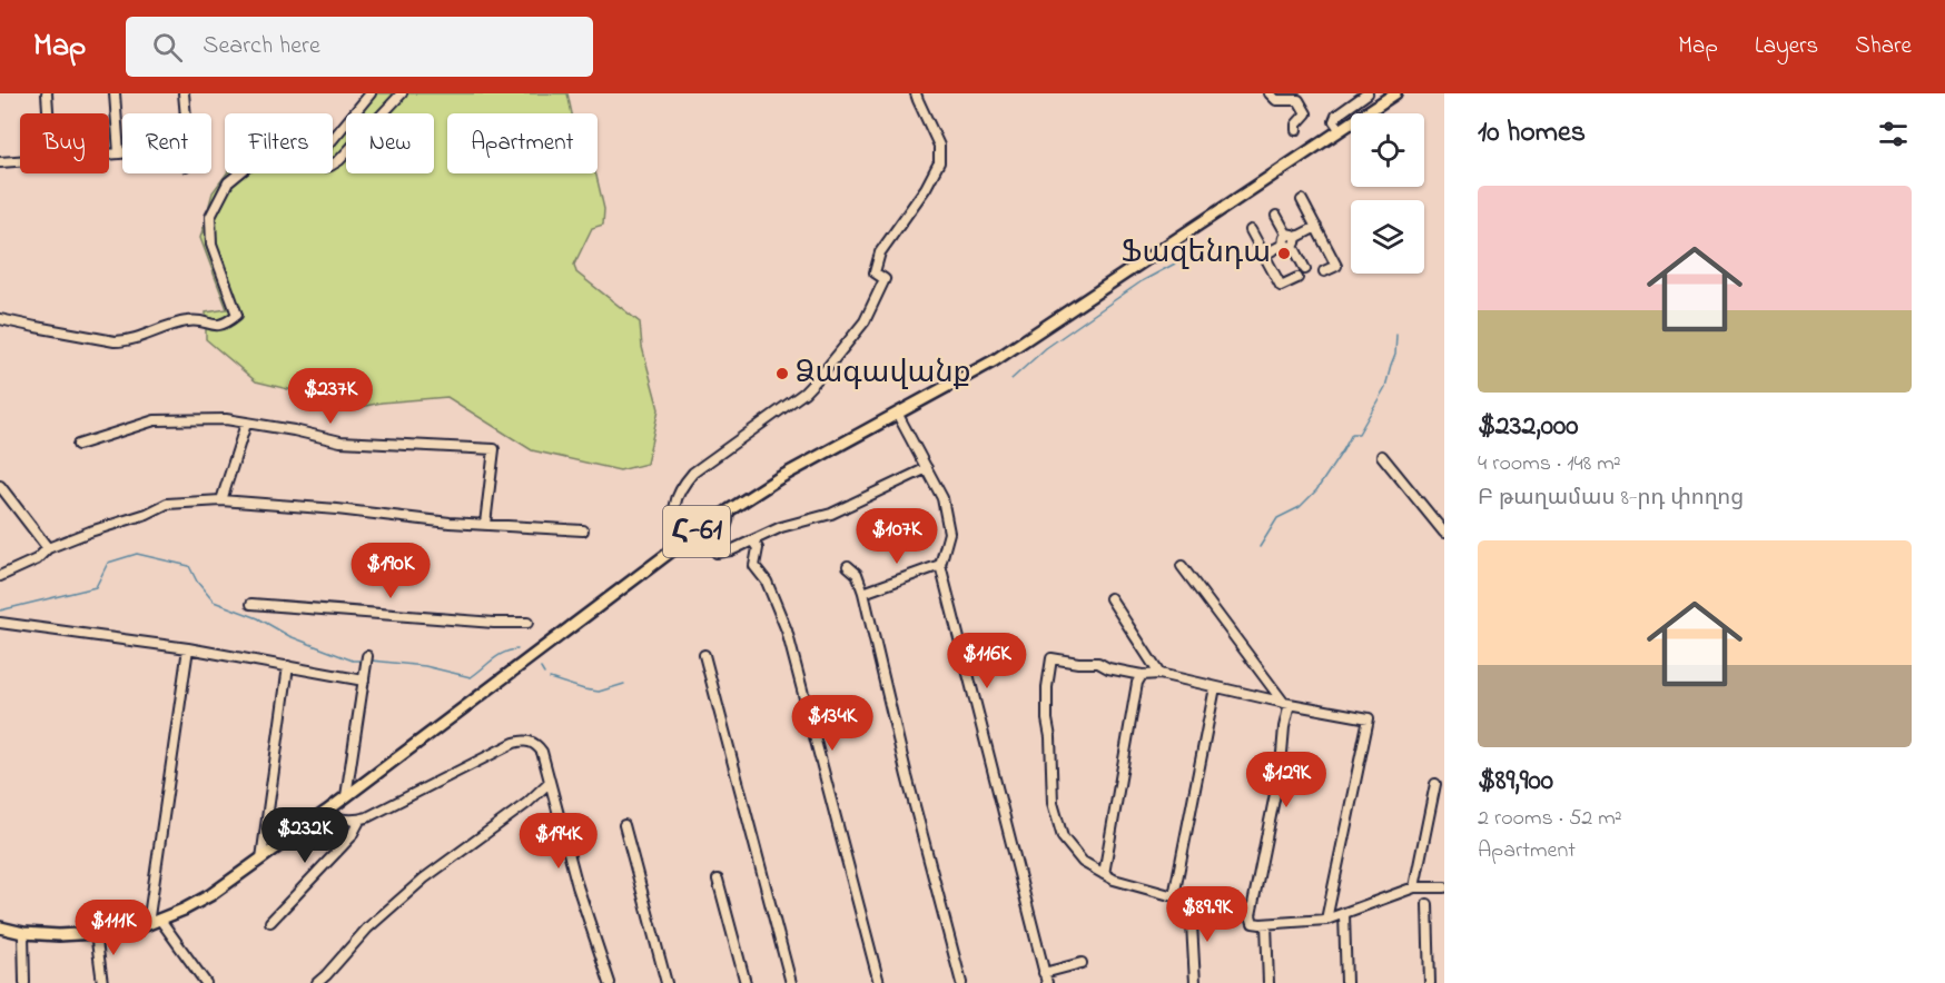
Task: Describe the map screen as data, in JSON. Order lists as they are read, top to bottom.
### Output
{
  "streets": {
    "main road": ["Հ-61"]
  },
  "places": ["Ֆազենդա", "Ձագավանք"],
  "page": {
    "header": "Map",
    "search": "Search here",
    "nav": ["Map", "Layers", "Share"],
    "heading": "10 homes",
    "chip": [
      "Buy",
      "Rent",
      "Filters",
      "New",
      "Apartment"
    ],
    "list": [
      {
        "name": "$232,000",
        "note": "4 rooms · 148 m² · Բ թաղամաս 8-րդ փողոց"
      },
      {
        "name": "$89,900",
        "note": "2 rooms · 52 m² · Apartment"
      }
    ],
    "price": [
      "$237K",
      "$107K",
      "$190K",
      "$116K",
      "$134K",
      "$129K",
      "$232K",
      "$194K",
      "$89.9K",
      "$111K"
    ]
  }
}
